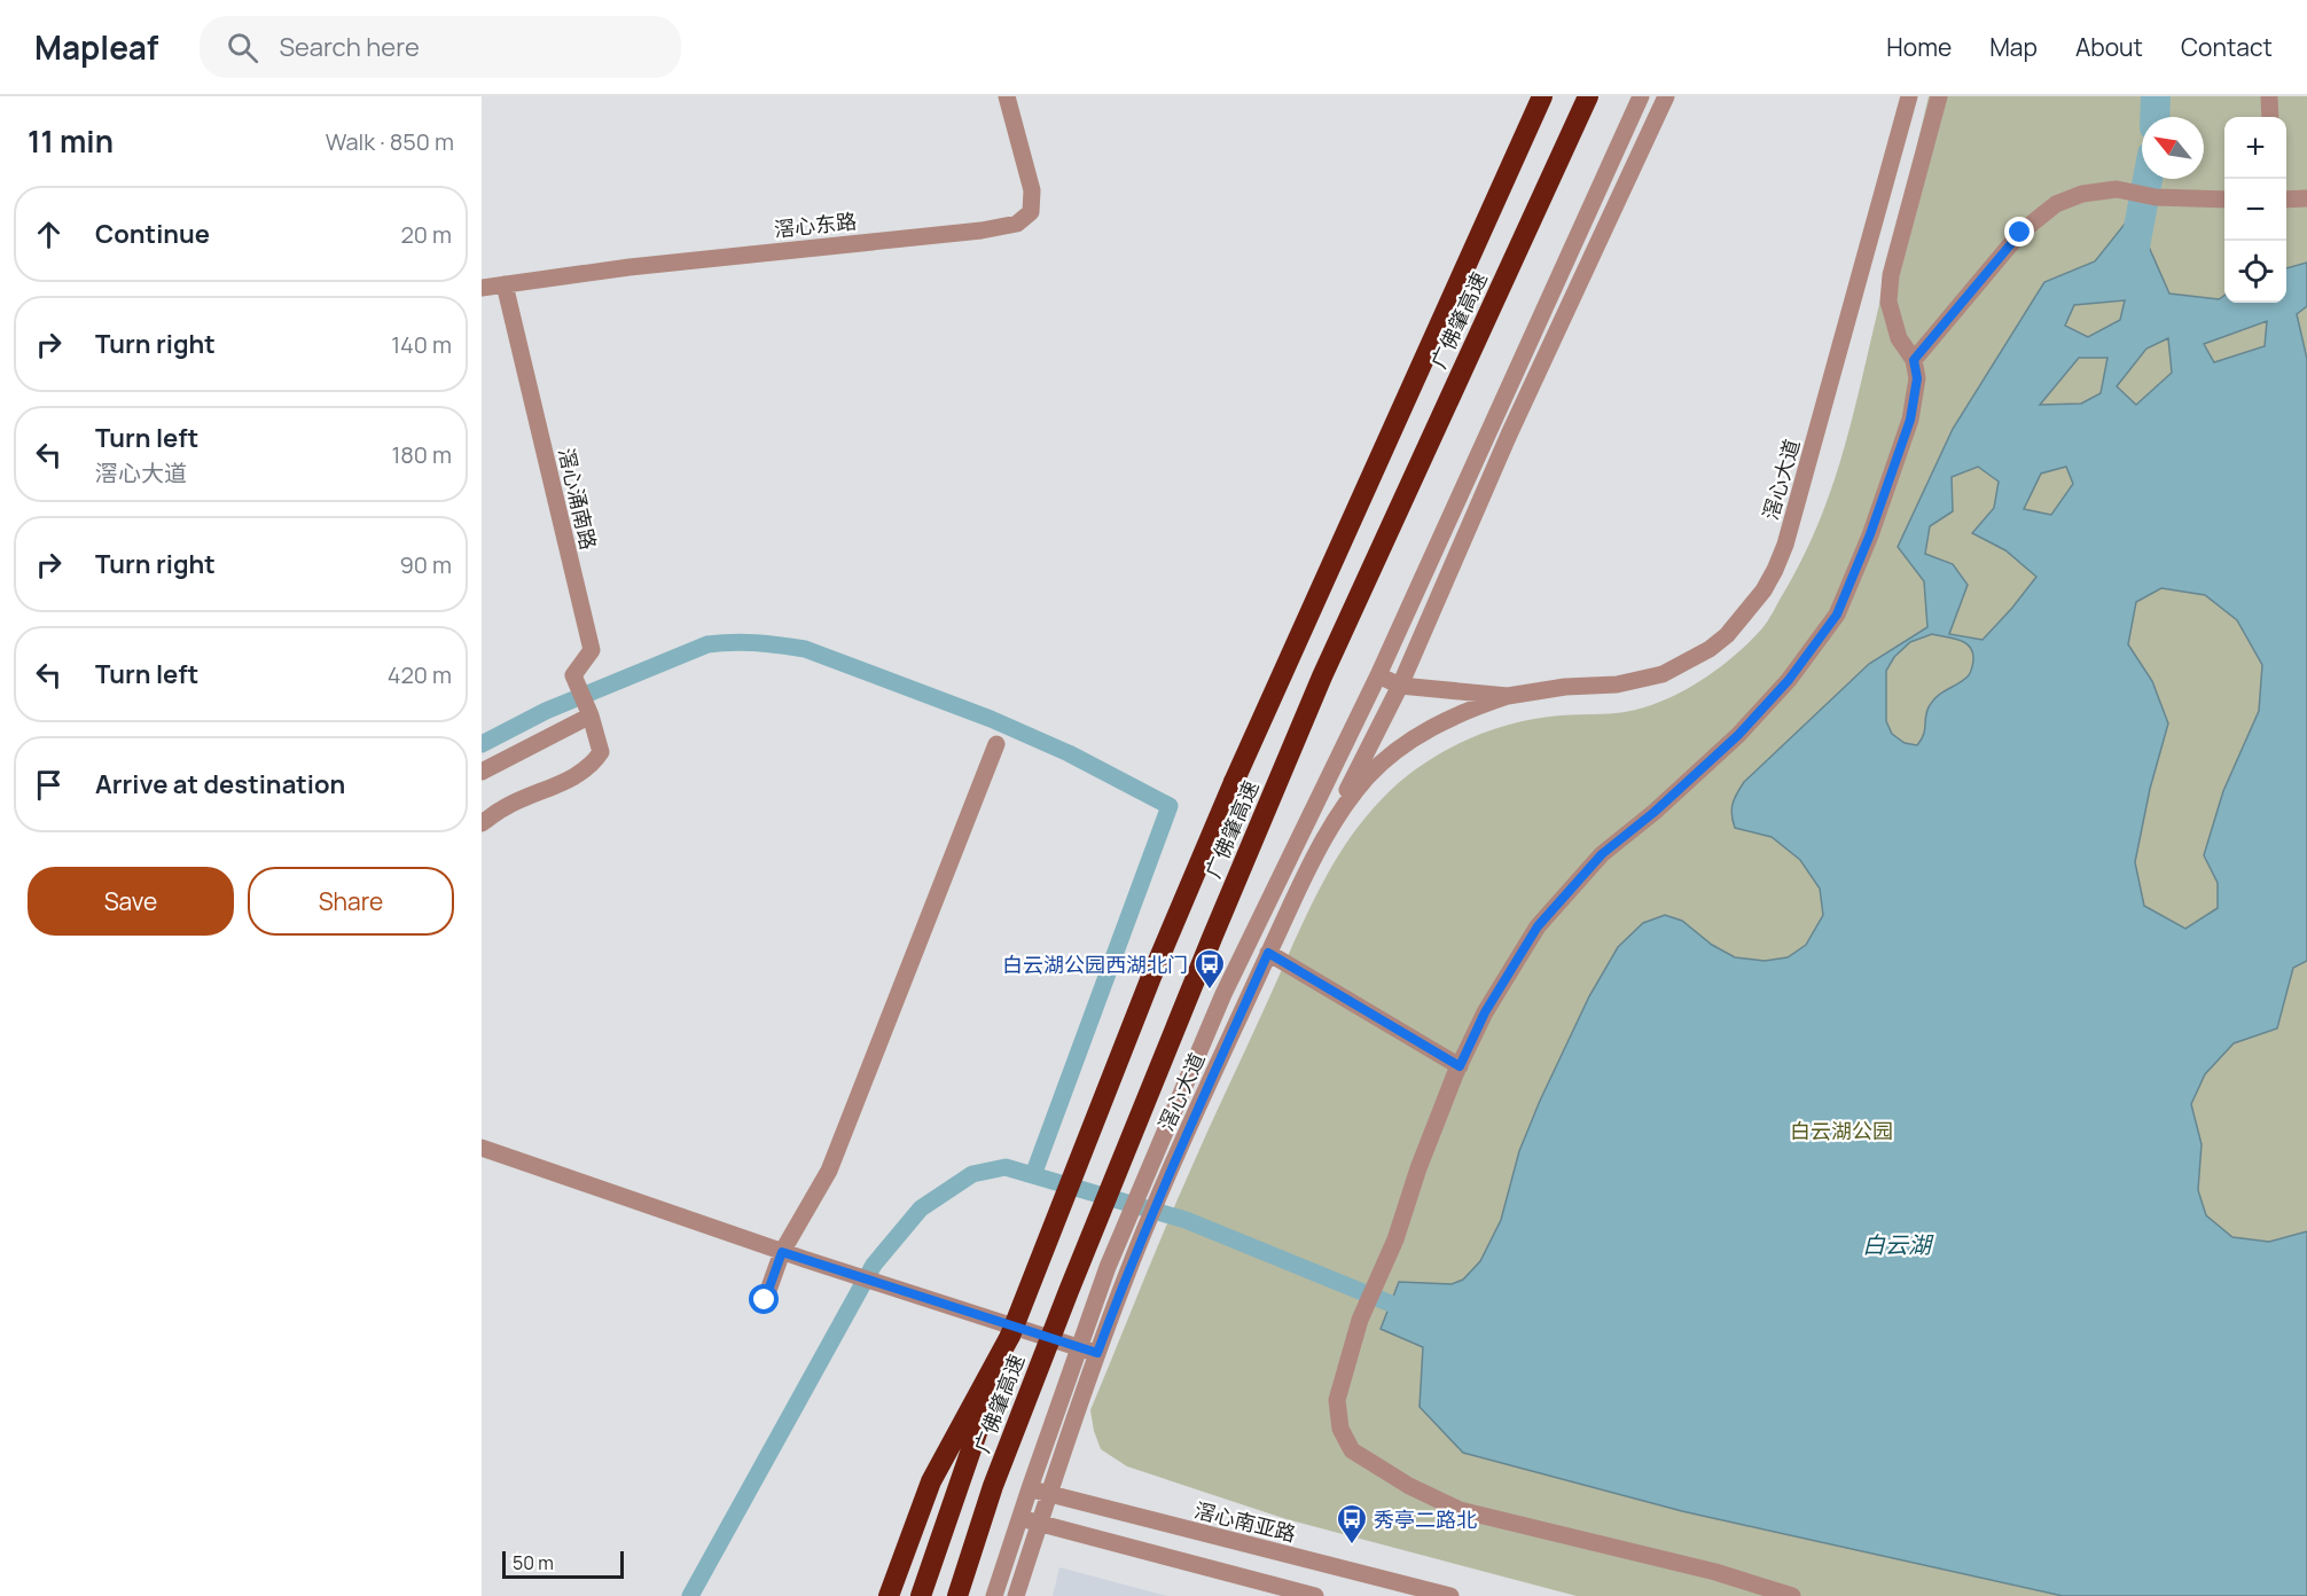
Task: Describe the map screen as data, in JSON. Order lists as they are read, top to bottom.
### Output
{
  "streets": {
    "highway": ["广佛肇高速"],
    "street": [
      "滘心东路",
      "滘心大道",
      "滘心涌南路",
      "滘心南亚路"
    ]
  },
  "crossings": [
    ["滘心东路", "滘心涌南路"],
    ["滘心大道", "滘心南亚路"]
  ],
  "water": ["白云湖"],
  "parks": ["白云湖公园"],
  "places": {
    "bus stop": ["白云湖公园西湖北门", "秀亭二路北"]
  },
  "scale_bar": "50 m",
  "north": "top left",
  "page": {
    "header": "Mapleaf",
    "search": "Search here",
    "nav": [
      "Home",
      "Map",
      "About",
      "Contact"
    ],
    "heading": ["11 min", "Walk · 850 m"],
    "map_buttons": ["+", "−"],
    "list": [
      ["Continue", "20 m"],
      ["Turn right", "140 m"],
      ["Turn left", "滘心大道", "180 m"],
      ["Turn right", "90 m"],
      ["Turn left", "420 m"],
      "Arrive at destination"
    ],
    "buttons": ["Save", "Share"],
    "scale": "50 m"
  }
}
